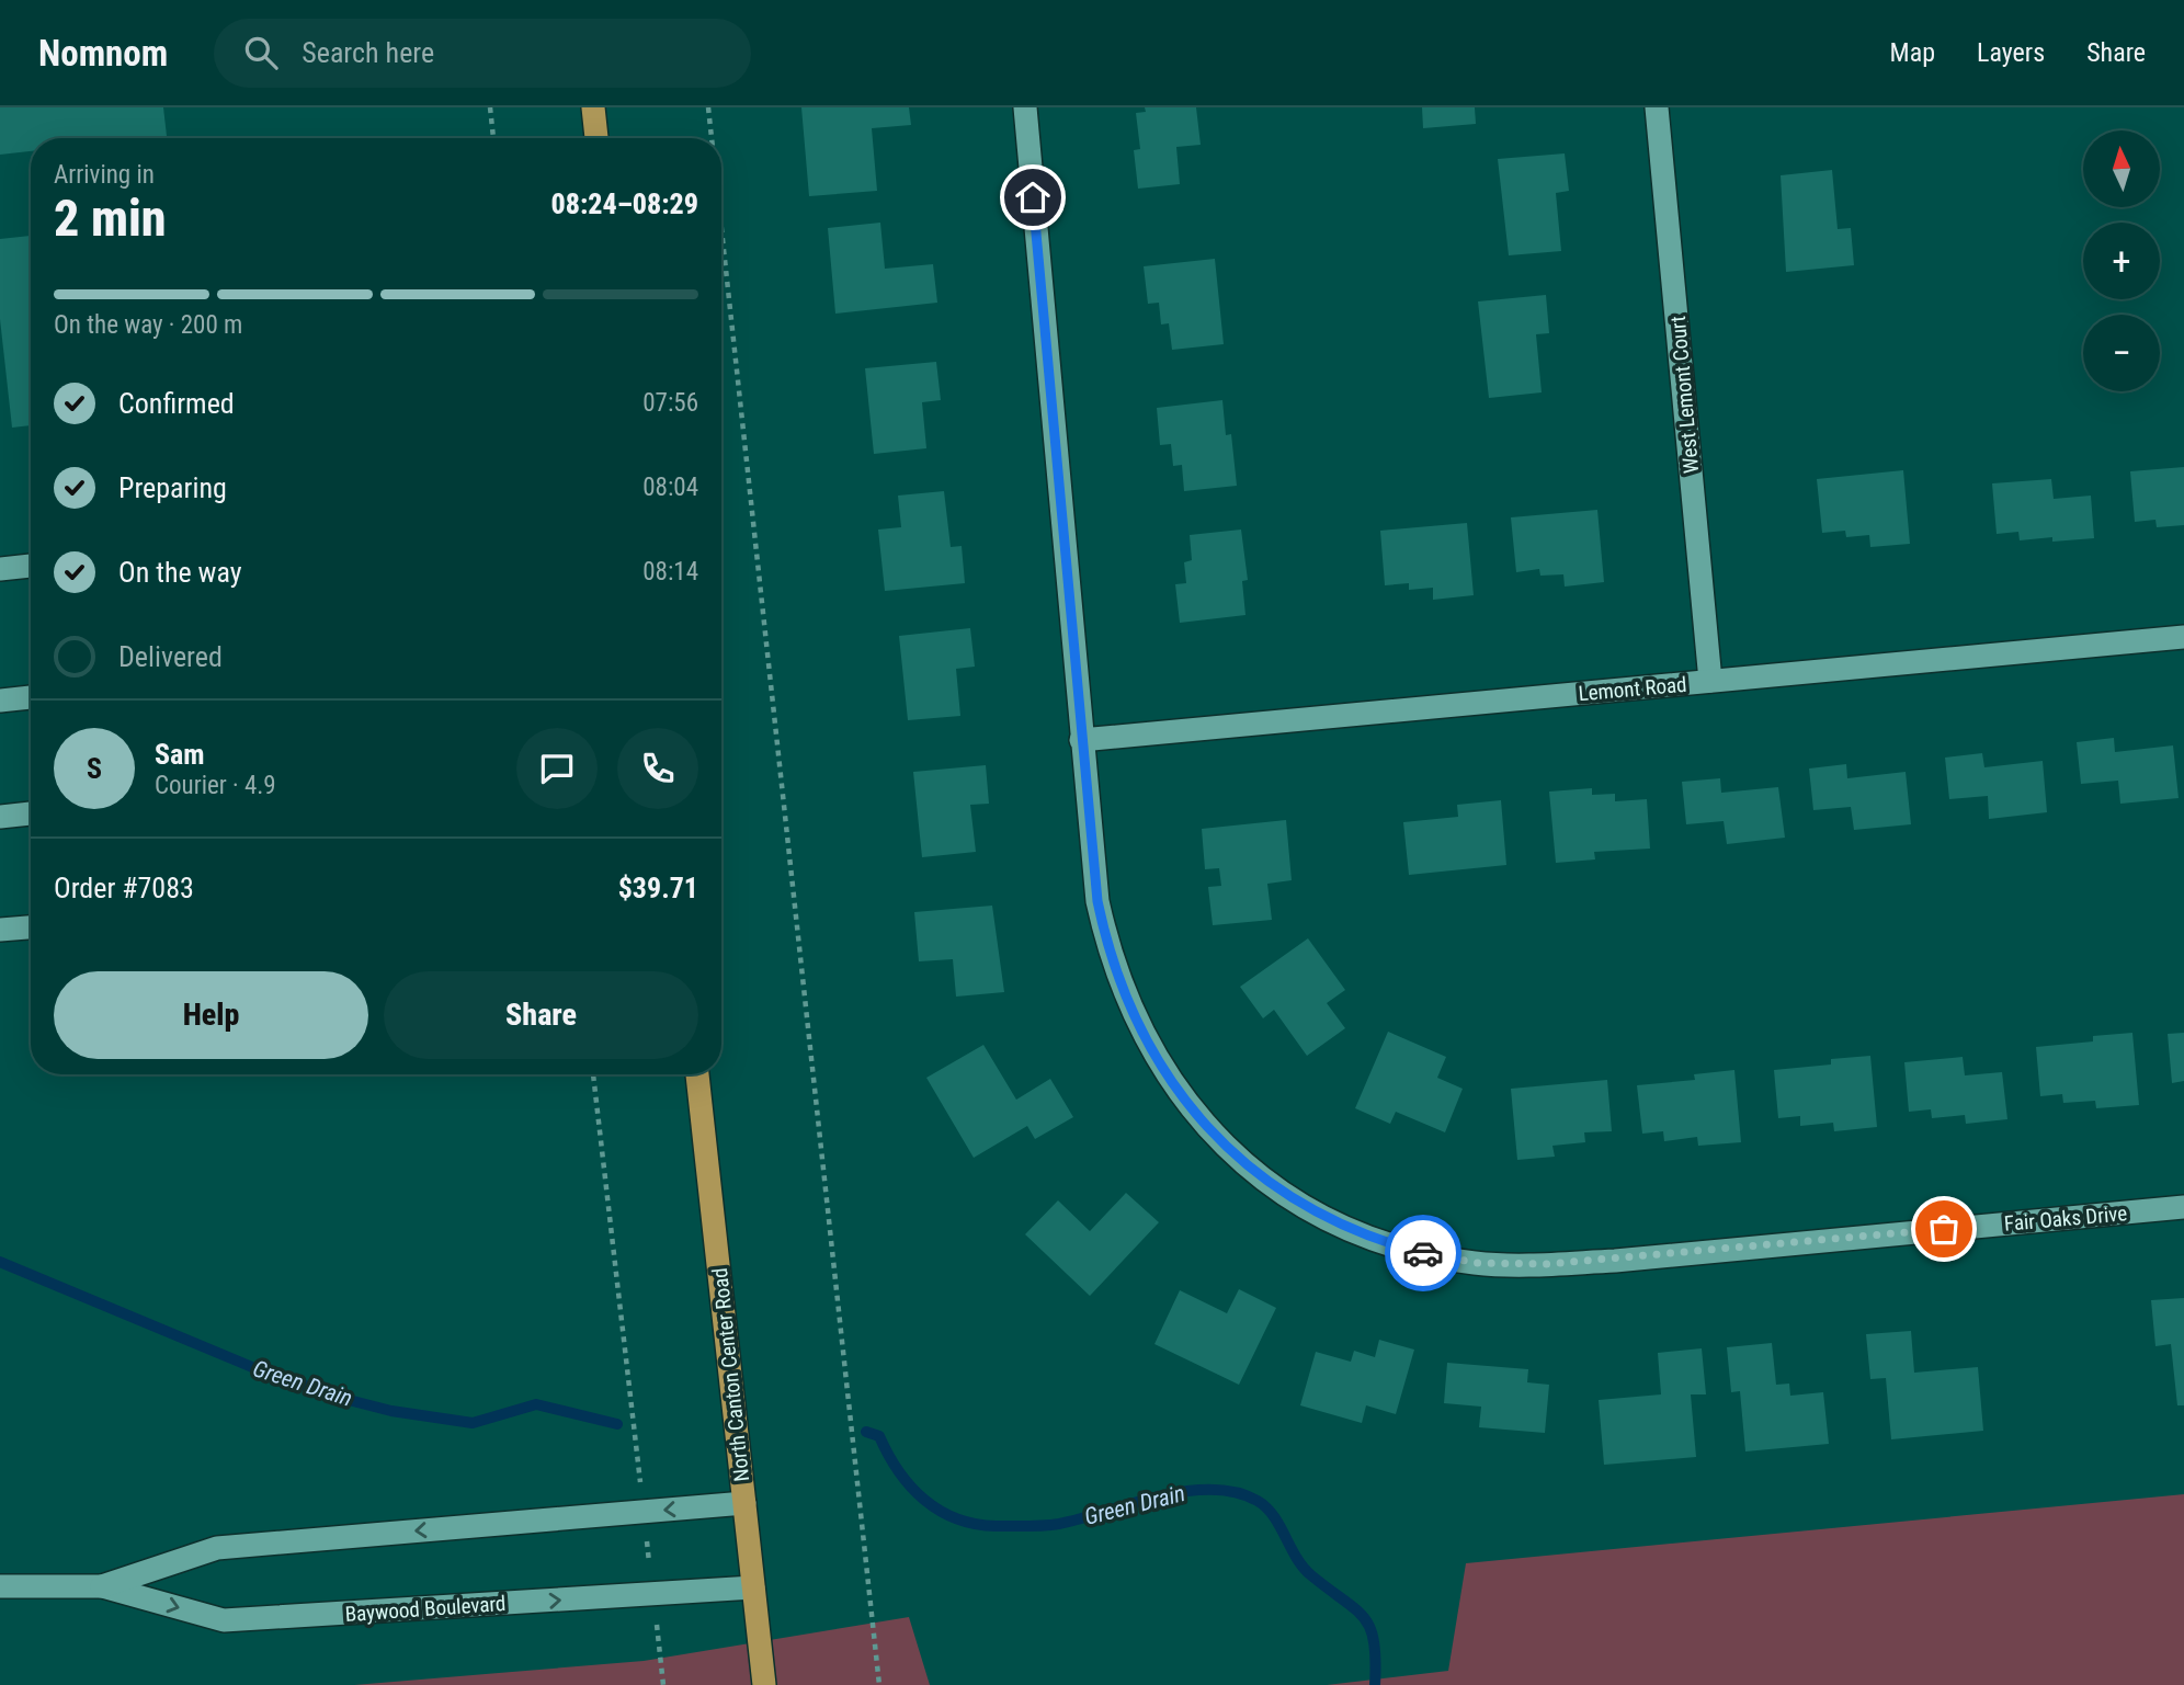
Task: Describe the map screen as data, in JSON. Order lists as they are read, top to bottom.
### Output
{
  "streets": {
    "main road": ["North Canton Center Road"],
    "street": [
      "West Lemont Court",
      "Lemont Road",
      "Fair Oaks Drive",
      "Baywood Boulevard"
    ]
  },
  "crossings": [
    ["West Lemont Court", "Lemont Road"],
    ["Lemont Road", "Fair Oaks Drive"],
    ["North Canton Center Road", "Baywood Boulevard"]
  ],
  "water": ["Green Drain"],
  "north": "top",
  "page": {
    "header": "Nomnom",
    "search": "Search here",
    "nav": ["Map", "Layers", "Share"],
    "map_buttons": ["+", "−"],
    "heading": ["2 min", "Arriving in", "08:24–08:29"],
    "panel": [
      "Sam",
      "Courier · 4.9",
      "Order #7083",
      "$39.71"
    ],
    "bar": "On the way · 200 m",
    "list": [
      ["Confirmed", "07:56"],
      ["Preparing", "08:04"],
      ["On the way", "08:14"],
      "Delivered"
    ],
    "round": "S",
    "buttons": ["Help", "Share"]
  }
}
